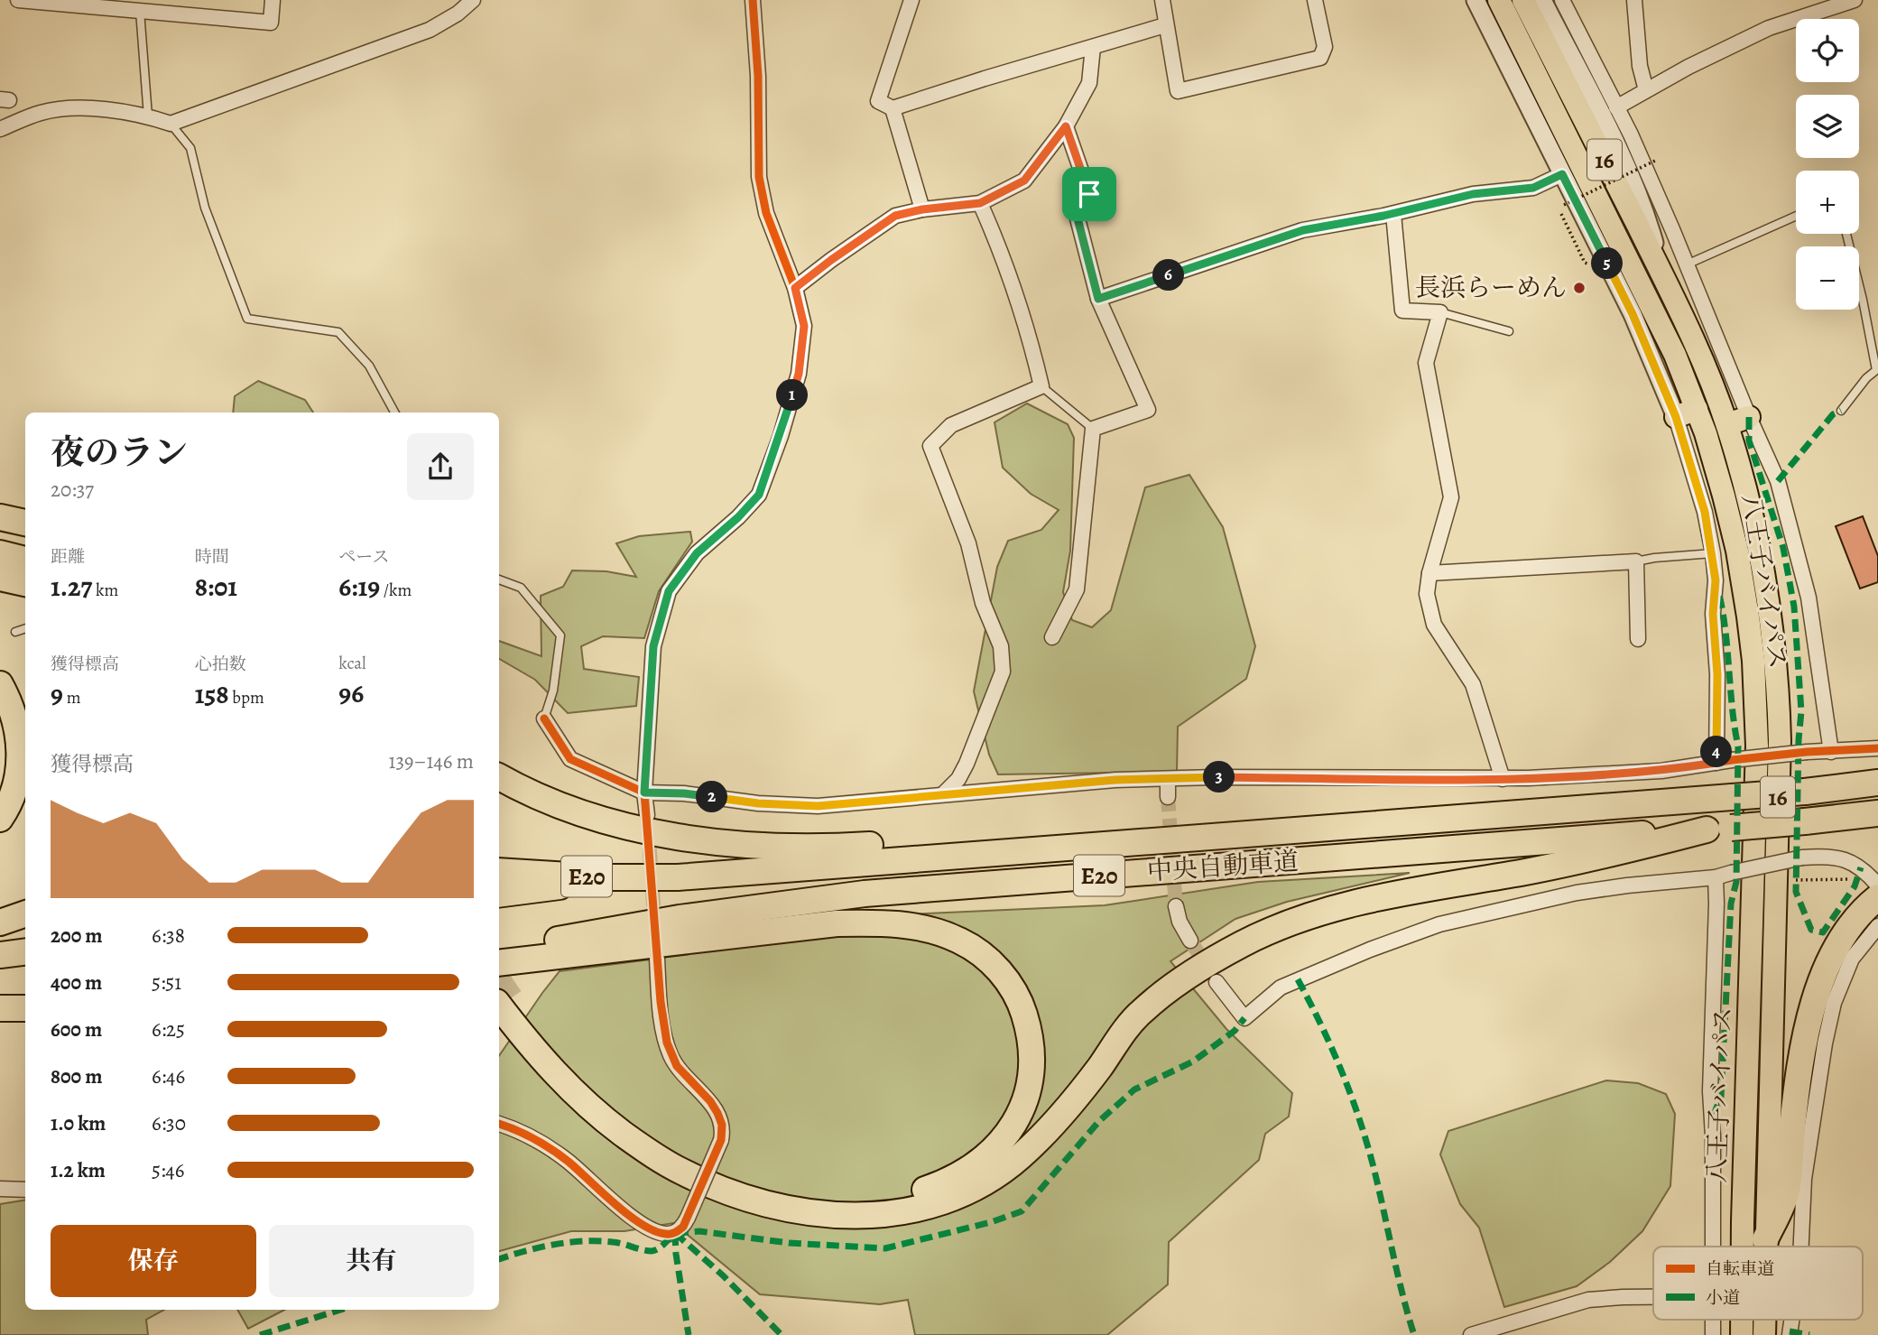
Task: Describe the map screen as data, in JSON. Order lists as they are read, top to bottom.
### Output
{
  "streets": {
    "highway": [
      "16",
      "八王子バイパス",
      "中央自動車道",
      "E20"
    ]
  },
  "places": ["長浜らーめん"],
  "legend": ["自転車道", "小道"],
  "page": {
    "map_buttons": ["+", "−"],
    "pins": [
      "5",
      "6",
      "1",
      "4",
      "3",
      "2"
    ],
    "heading": ["夜のラン", "20:37"],
    "stats": [
      ["距離", "1.27 km"],
      ["時間", "8:01"],
      ["ペース", "6:19 /km"],
      ["獲得標高", "9 m"],
      ["心拍数", "158 bpm"],
      ["kcal", "96"]
    ],
    "chart": ["獲得標高", "139–146 m"],
    "list": [
      {
        "name": "200 m",
        "note": "6:38"
      },
      {
        "name": "400 m",
        "note": "5:51"
      },
      {
        "name": "600 m",
        "note": "6:25"
      },
      {
        "name": "800 m",
        "note": "6:46"
      },
      {
        "name": "1.0 km",
        "note": "6:30"
      },
      {
        "name": "1.2 km",
        "note": "5:46"
      }
    ],
    "buttons": ["保存", "共有"]
  }
}
